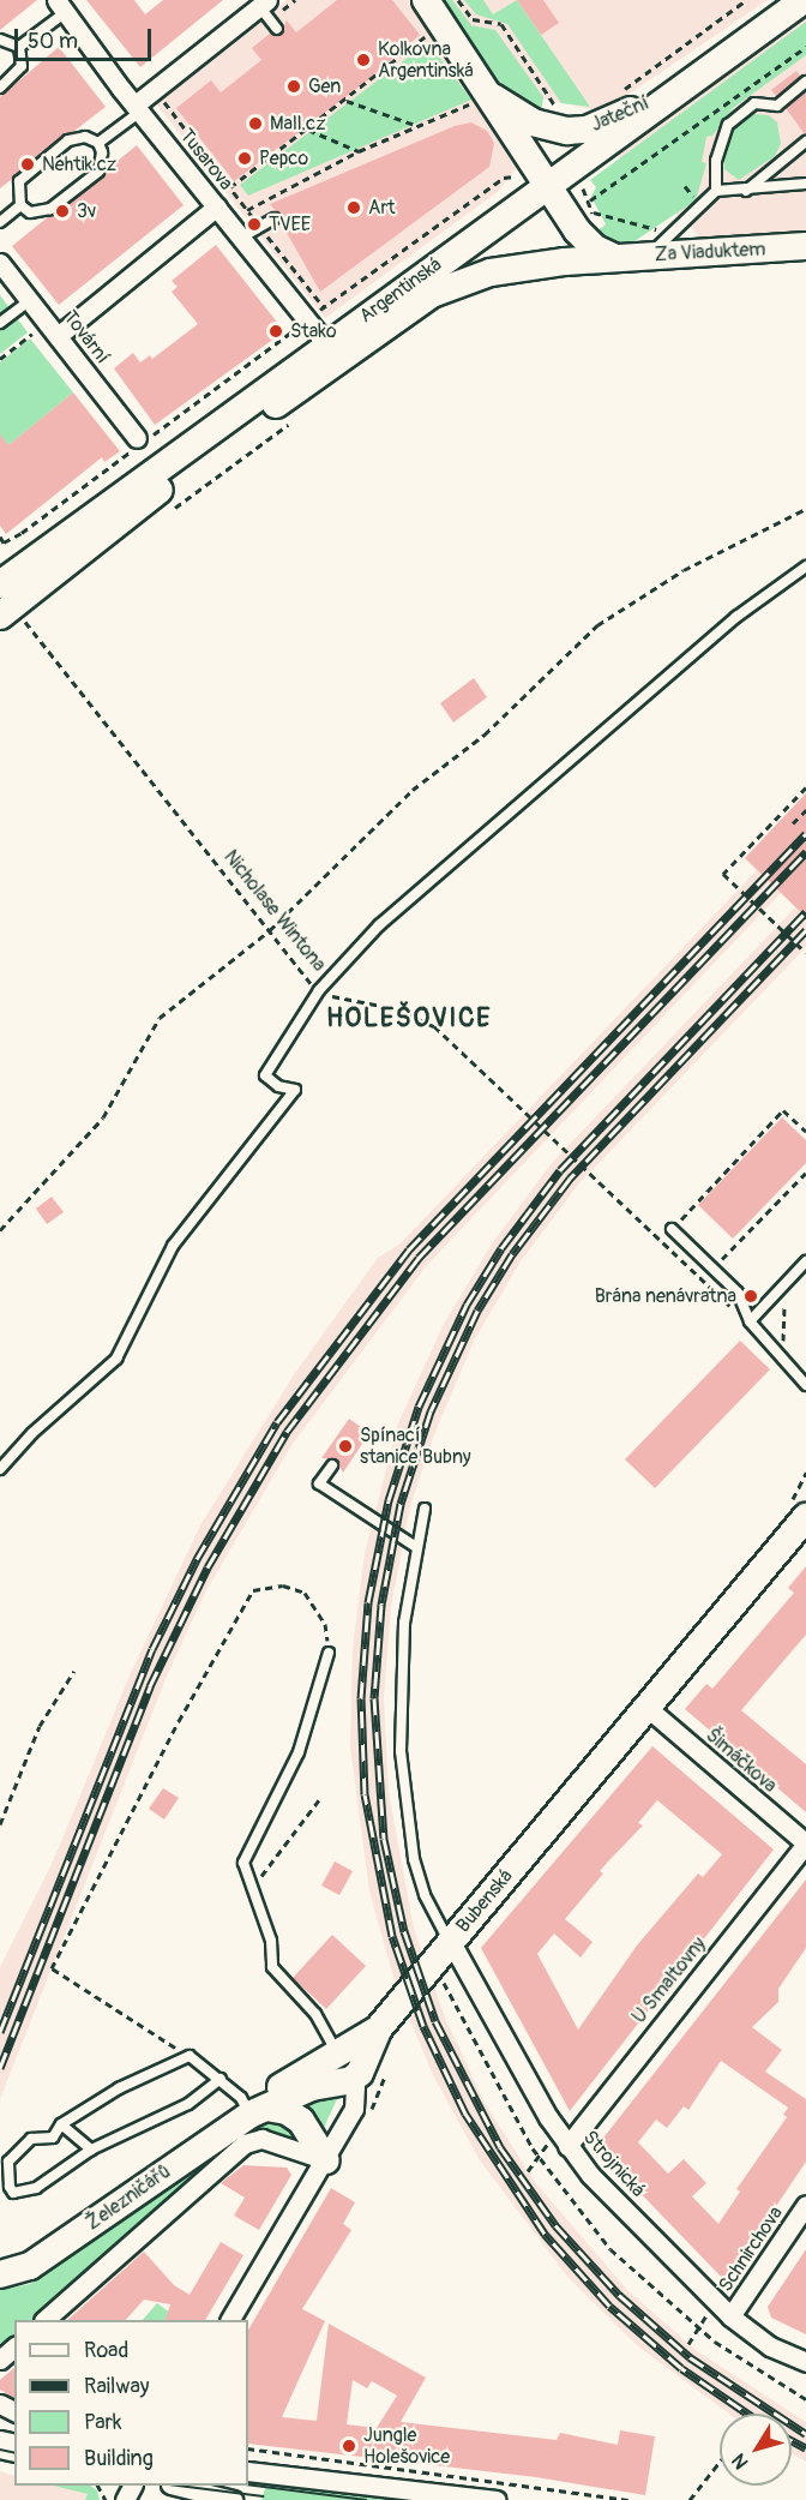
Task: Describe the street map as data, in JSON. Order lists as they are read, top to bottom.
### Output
{
  "streets": {
    "main road": [
      "Jateční",
      "Za Viaduktem",
      "Argentinská",
      "Bubenská",
      "Železničářů"
    ],
    "street": [
      "Tusarova",
      "Tovární",
      "Šimáčkova",
      "U Smaltovny",
      "Strojnická",
      "Schnirchova"
    ],
    "path": ["Nicholase Wintona"]
  },
  "crossings": [
    ["Jateční", "Za Viaduktem"],
    ["Jateční", "Argentinská"],
    ["Tusarova", "Argentinská"],
    ["Za Viaduktem", "Argentinská"],
    ["Argentinská", "Nicholase Wintona"],
    ["Šimáčkova", "Bubenská"],
    ["Šimáčkova", "U Smaltovny"],
    ["Bubenská", "Strojnická"],
    ["Bubenská", "Železničářů"],
    ["U Smaltovny", "Strojnická"],
    ["Strojnická", "Schnirchova"]
  ],
  "districts": ["HOLEŠOVICE"],
  "places": [
    "Kolkovna Argentinská",
    "Gen",
    "Mall.cz",
    "Pepco",
    "Nehtik.cz",
    "Art",
    "3v",
    "TVEE",
    "Stako",
    "Brána nenávratna",
    "Spínací stanice Bubny",
    "Jungle Holešovice"
  ],
  "legend": [
    "Road",
    "Railway",
    "Park",
    "Building"
  ],
  "scale_bar": "50 m",
  "north": "bottom left"
}
